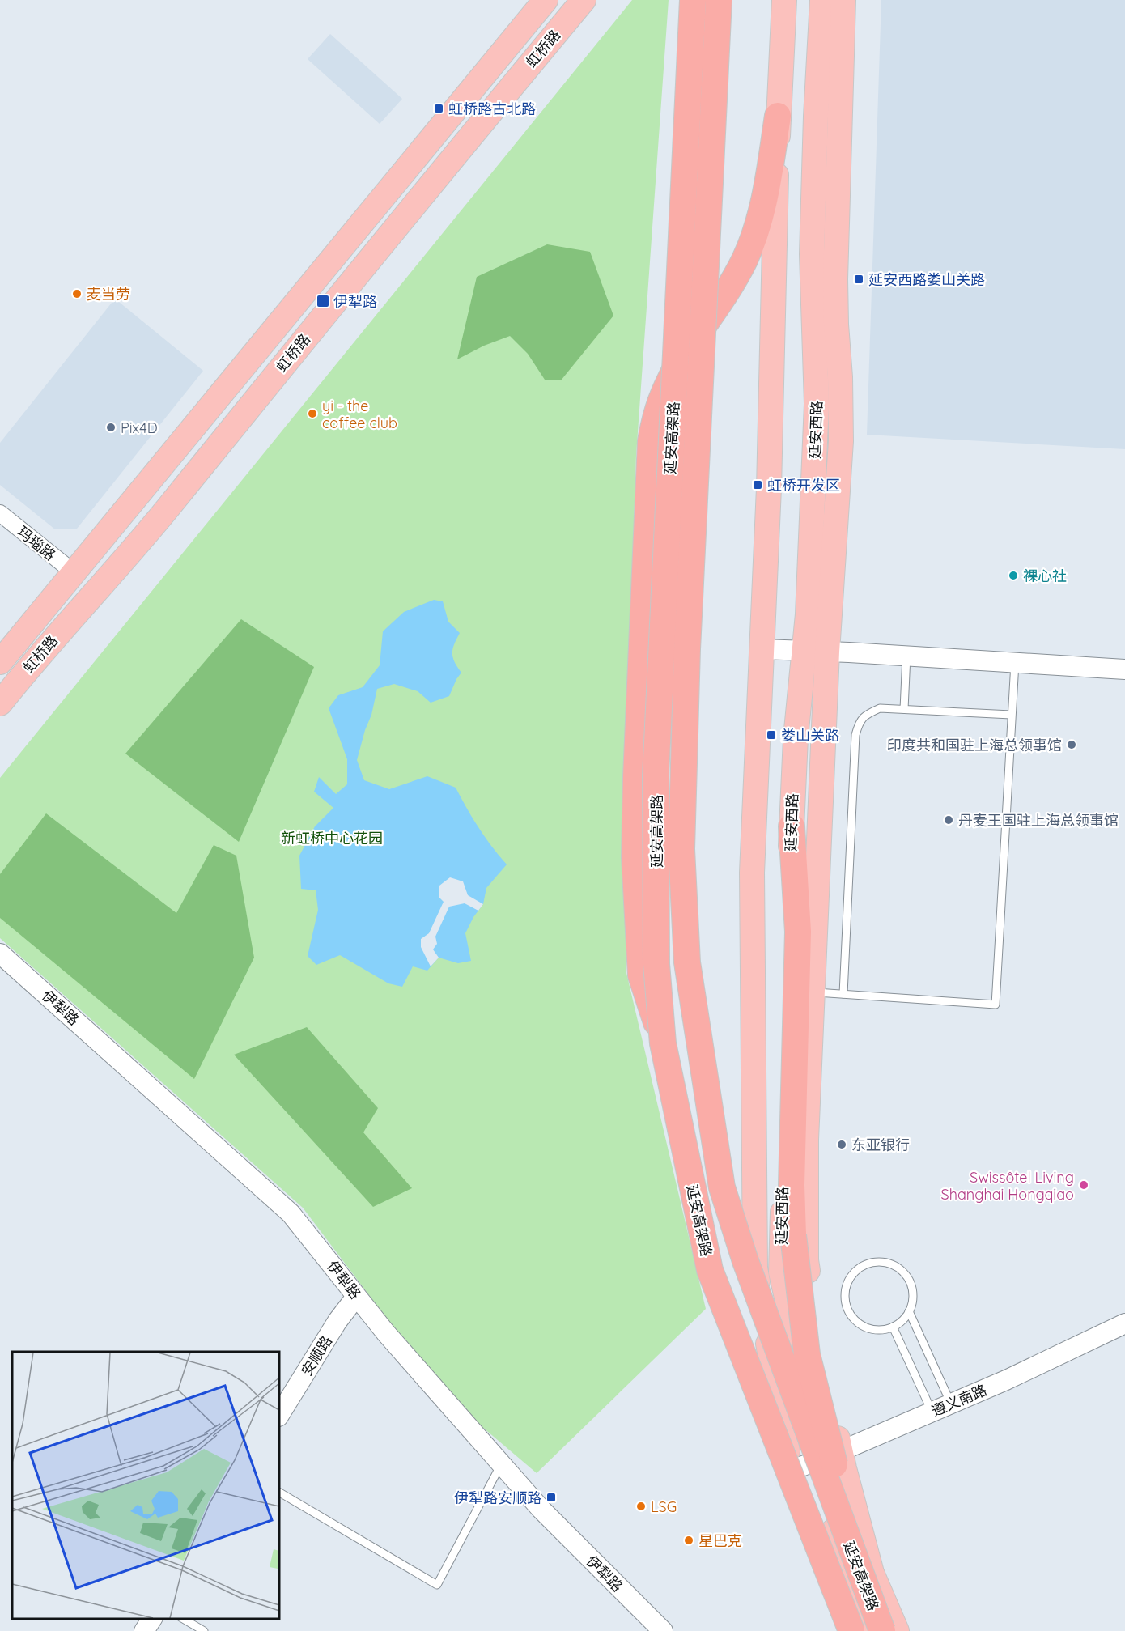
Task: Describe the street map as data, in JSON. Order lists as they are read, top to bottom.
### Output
{
  "streets": {
    "highway": ["延安高架路"],
    "main road": ["虹桥路", "延安西路"],
    "street": [
      "玛瑙路",
      "伊犁路",
      "安顺路",
      "遵义南路"
    ]
  },
  "crossings": [
    ["虹桥路", "玛瑙路"],
    ["延安西路", "延安高架路"],
    ["延安西路", "遵义南路"],
    ["伊犁路", "安顺路"]
  ],
  "parks": ["新虹桥中心花园"],
  "places": {
    "transit": [
      "虹桥路古北路",
      "延安西路娄山关路",
      "伊犁路",
      "虹桥开发区",
      "娄山关路",
      "伊犁路安顺路"
    ],
    "other": [
      "麦当劳",
      "yi - the coffee club",
      "Pix4D",
      "裸心社",
      "印度共和国驻上海总领事馆",
      "丹麦王国驻上海总领事馆",
      "东亚银行",
      "Swissôtel Living Shanghai Hongqiao",
      "LSG",
      "星巴克"
    ]
  }
}
